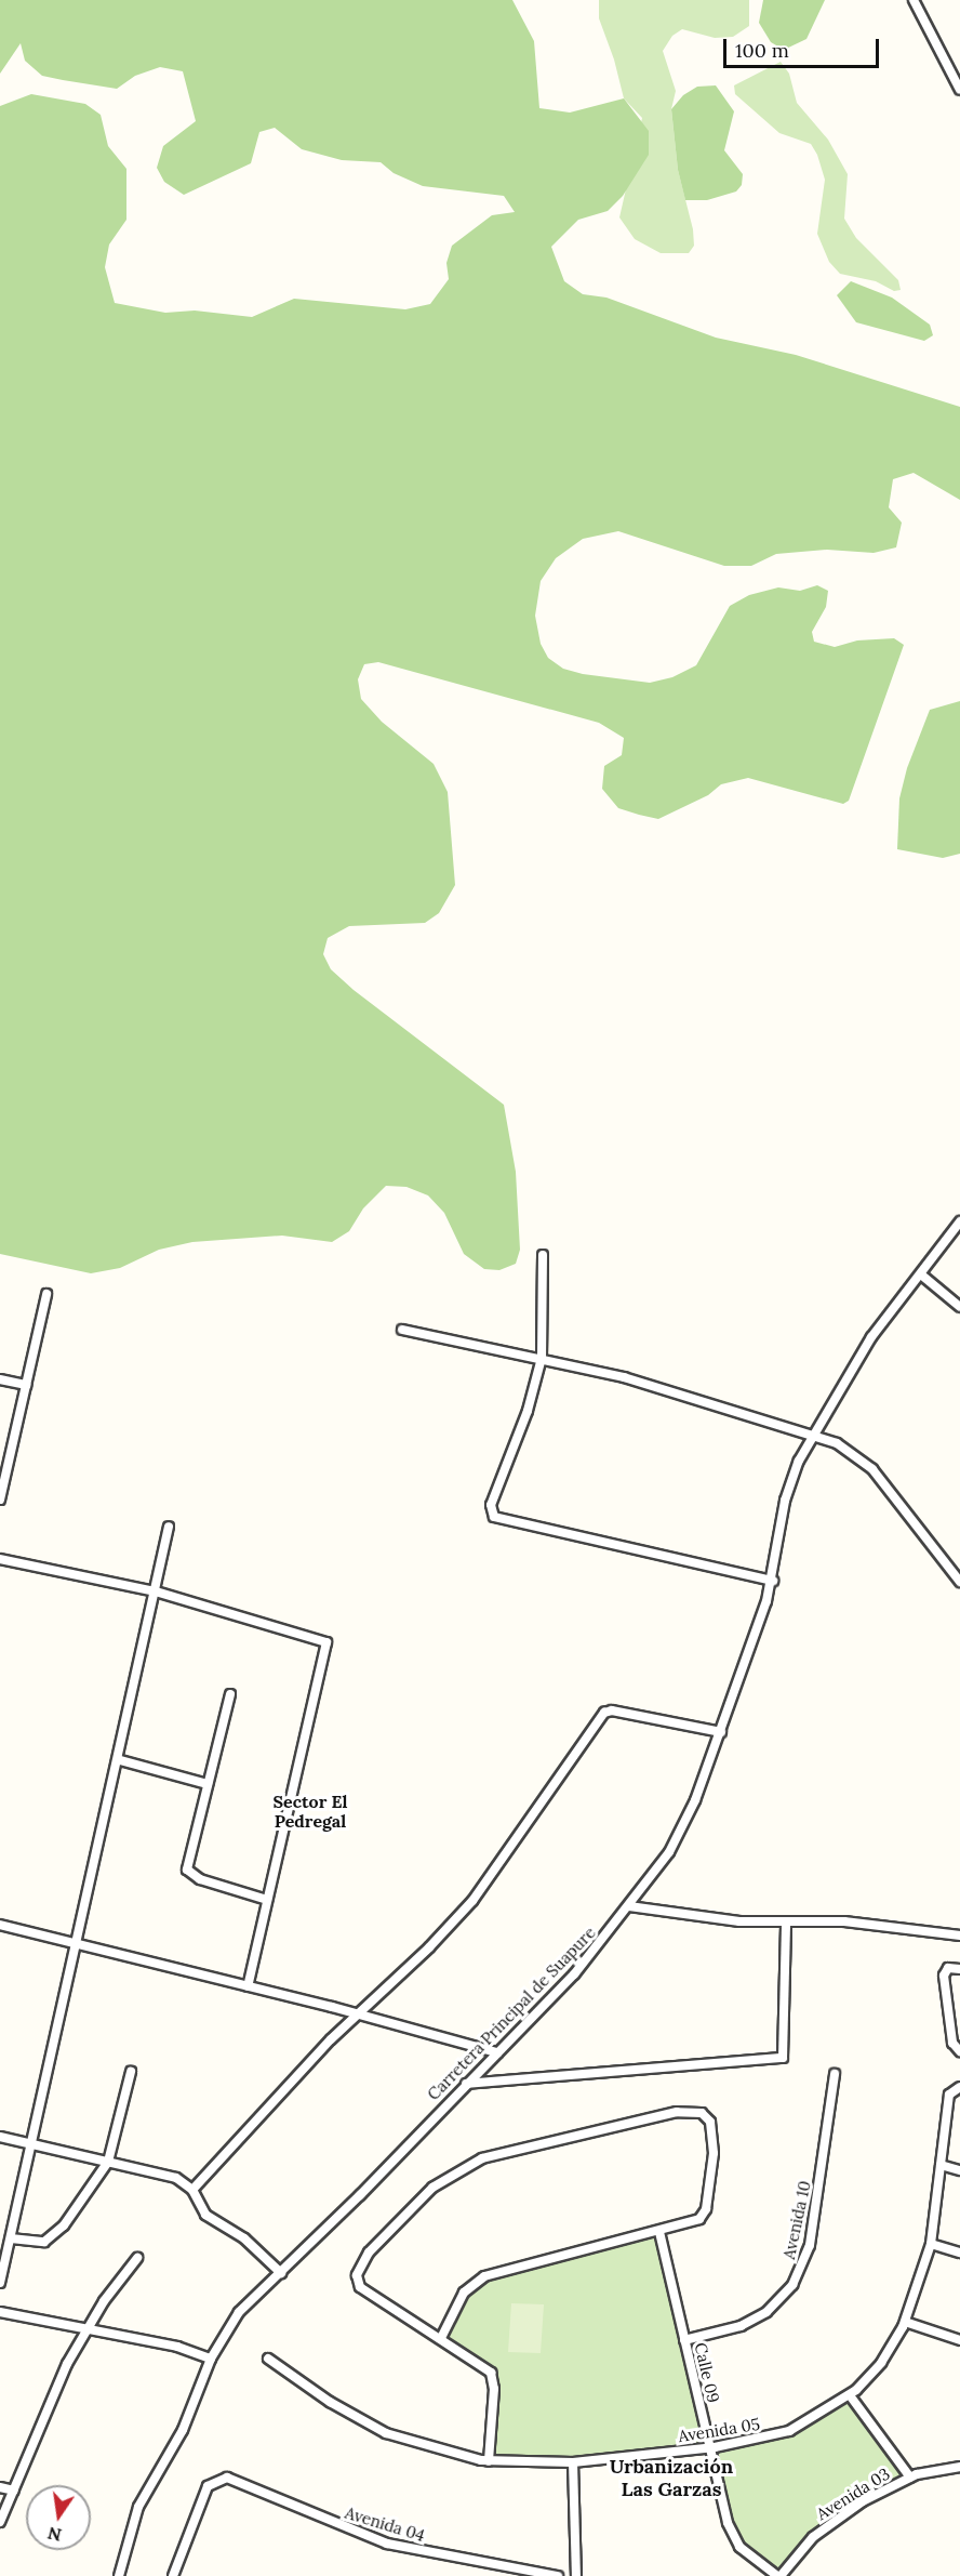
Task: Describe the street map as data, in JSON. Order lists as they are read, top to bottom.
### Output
{
  "streets": {
    "street": [
      "Carretera Principal de Suapure",
      "Avenida 10",
      "Calle 09",
      "Avenida 05",
      "Avenida 03",
      "Avenida 04"
    ]
  },
  "crossings": [
    ["Avenida 10", "Calle 09"],
    ["Calle 09", "Avenida 05"],
    ["Calle 09", "Avenida 03"]
  ],
  "districts": ["Sector El Pedregal", "Urbanización Las Garzas"],
  "scale_bar": "100 m",
  "north": "bottom"
}
